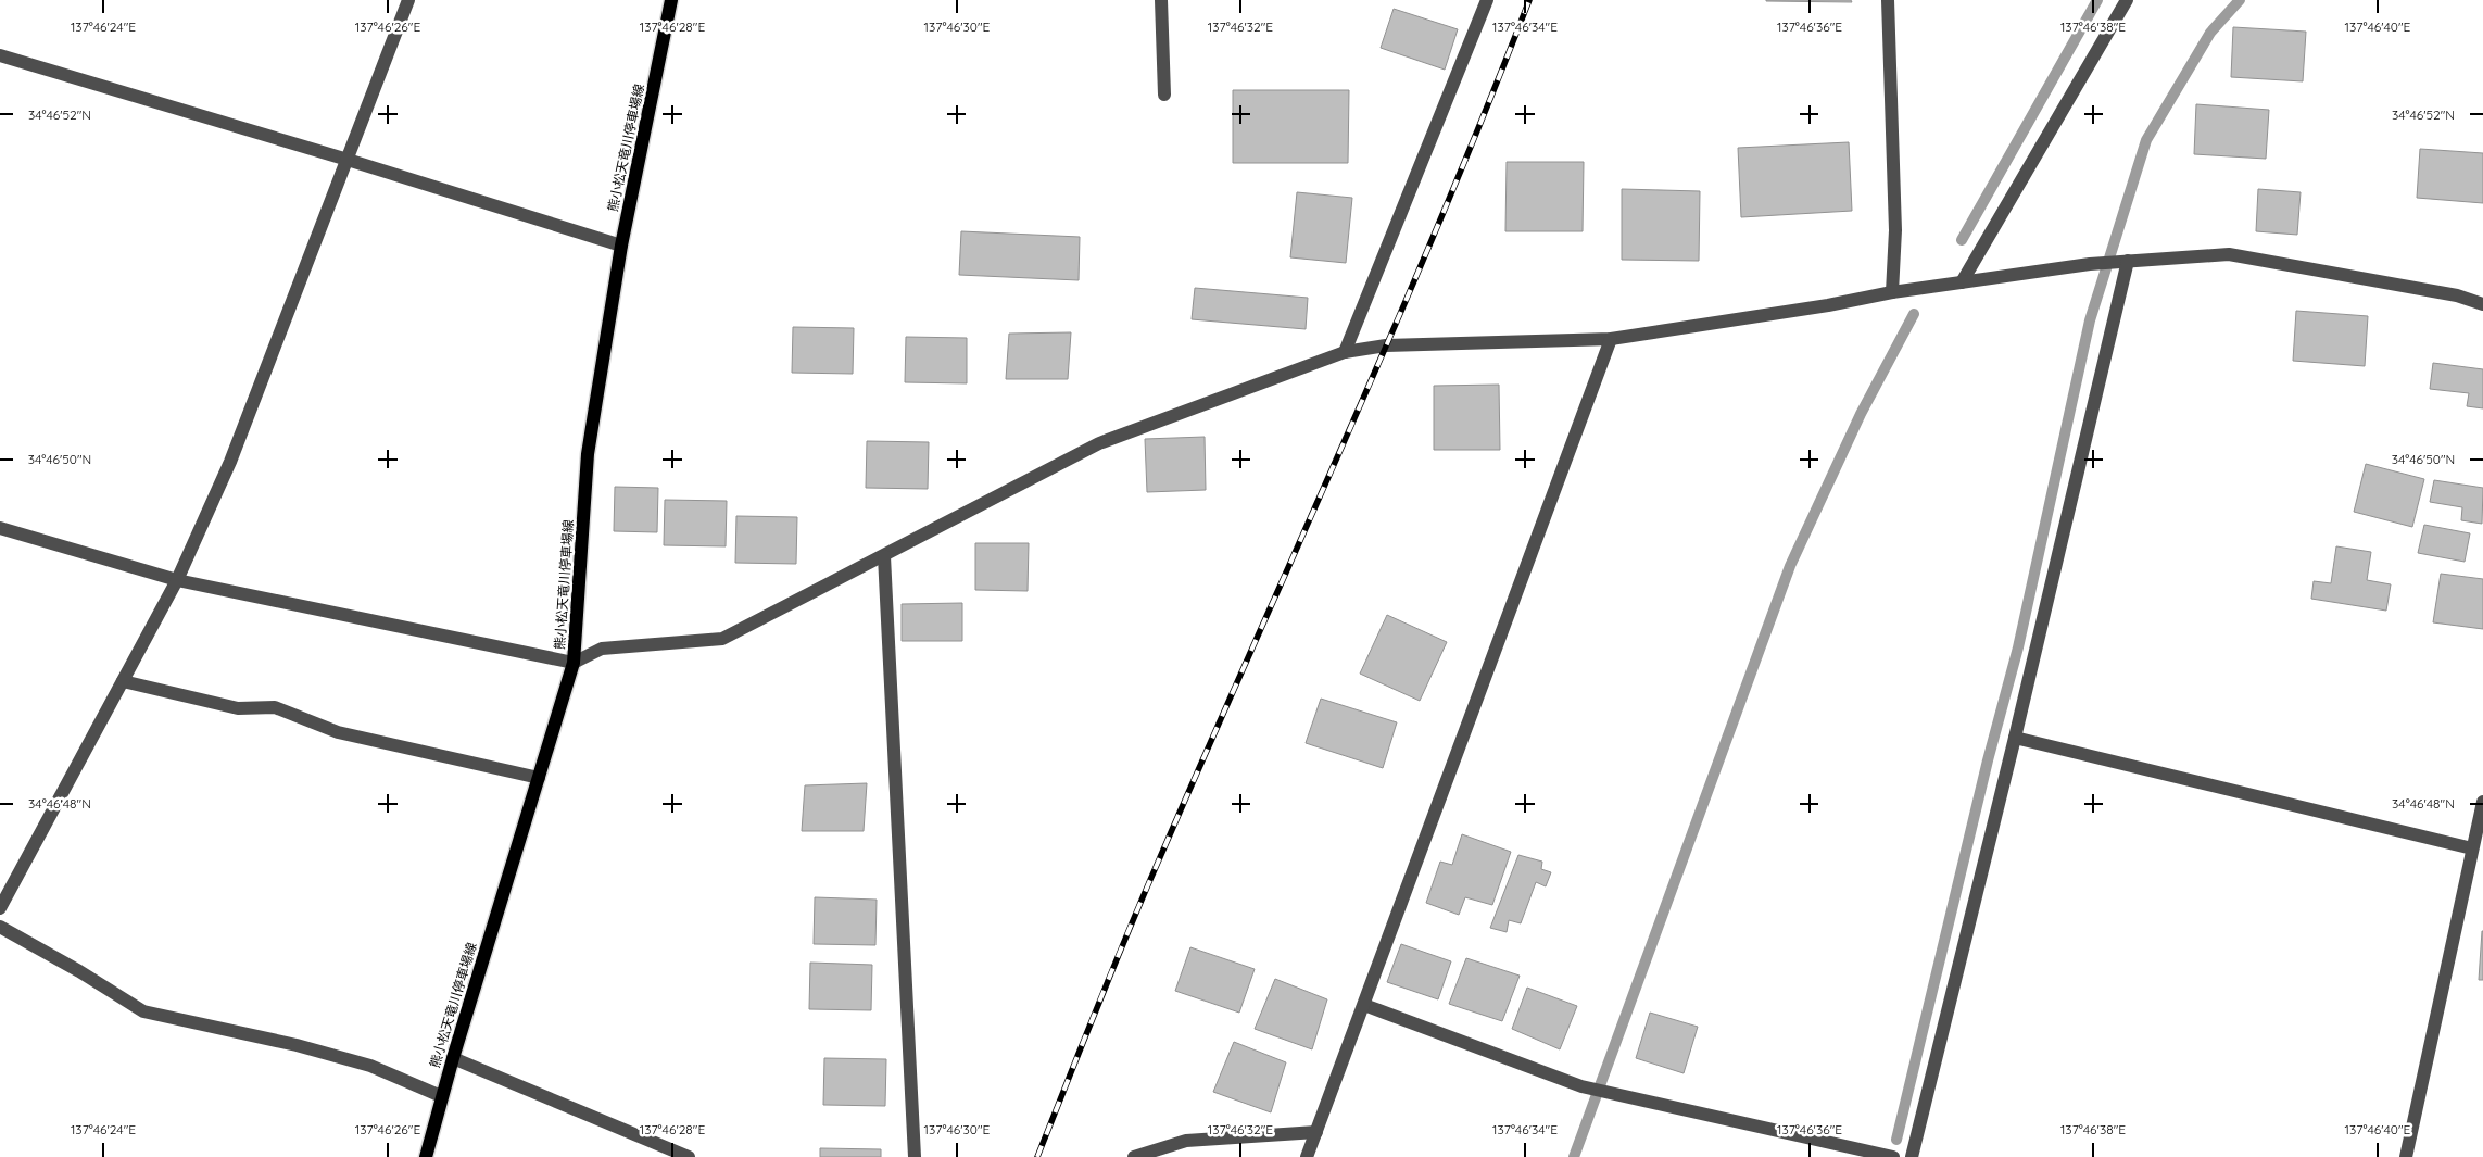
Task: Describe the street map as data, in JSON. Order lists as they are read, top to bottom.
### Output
{
  "streets": {
    "main road": ["熊小松天竜川停車場線"]
  },
  "coordinates": [
    "137°46'24\"E",
    "137°46'26\"E",
    "137°46'28\"E",
    "137°46'30\"E",
    "137°46'32\"E",
    "137°46'34\"E",
    "137°46'36\"E",
    "137°46'38\"E",
    "137°46'40\"E",
    "34°46'52\"N",
    "34°46'50\"N",
    "34°46'48\"N"
  ]
}
